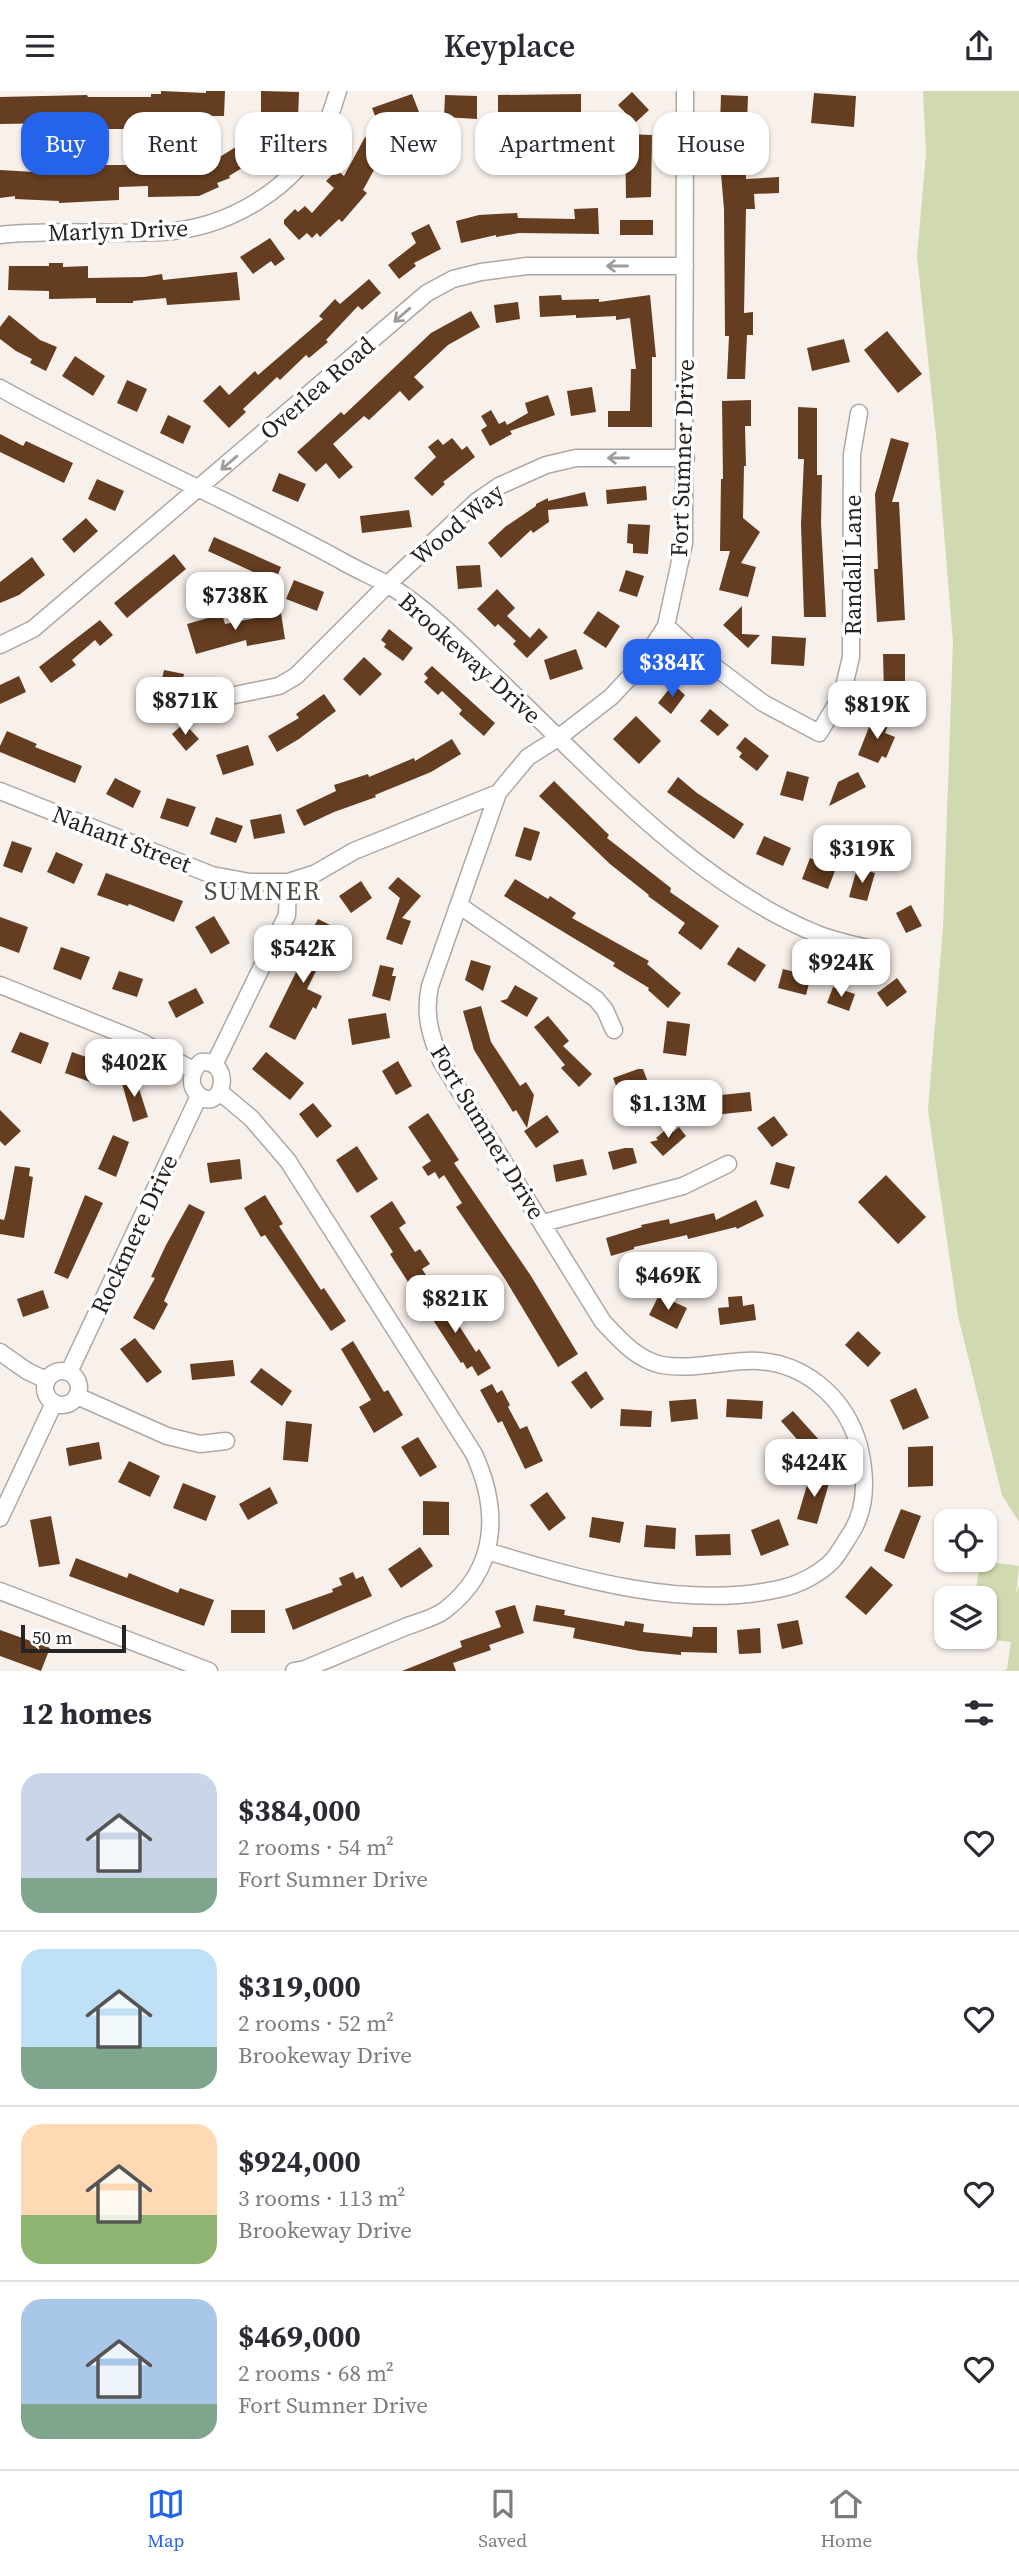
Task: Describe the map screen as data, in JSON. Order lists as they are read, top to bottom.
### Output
{
  "streets": {
    "street": [
      "Marlyn Drive",
      "Overlea Road",
      "Fort Sumner Drive",
      "Wood Way",
      "Randall Lane",
      "Brookeway Drive",
      "Nahant Street",
      "Rockmere Drive"
    ]
  },
  "crossings": [
    ["Overlea Road", "Fort Sumner Drive"],
    ["Overlea Road", "Brookeway Drive"],
    ["Fort Sumner Drive", "Wood Way"],
    ["Fort Sumner Drive", "Randall Lane"],
    ["Fort Sumner Drive", "Brookeway Drive"],
    ["Wood Way", "Brookeway Drive"]
  ],
  "one_way": ["Overlea Road", "Wood Way"],
  "districts": ["SUMNER"],
  "scale_bar": "50 m",
  "page": {
    "header": "Keyplace",
    "chip": [
      "Buy",
      "Rent",
      "Filters",
      "New",
      "Apartment",
      "House"
    ],
    "price": [
      "$738K",
      "$384K",
      "$871K",
      "$819K",
      "$319K",
      "$542K",
      "$924K",
      "$402K",
      "$1.13M",
      "$469K",
      "$821K",
      "$424K"
    ],
    "scale": "50 m",
    "heading": "12 homes",
    "list": [
      {
        "name": "$384,000",
        "note": "2 rooms · 54 m² · Fort Sumner Drive"
      },
      {
        "name": "$319,000",
        "note": "2 rooms · 52 m² · Brookeway Drive"
      },
      {
        "name": "$924,000",
        "note": "3 rooms · 113 m² · Brookeway Drive"
      },
      {
        "name": "$469,000",
        "note": "2 rooms · 68 m² · Fort Sumner Drive"
      }
    ],
    "tabs": ["Map", "Saved", "Home"]
  }
}
